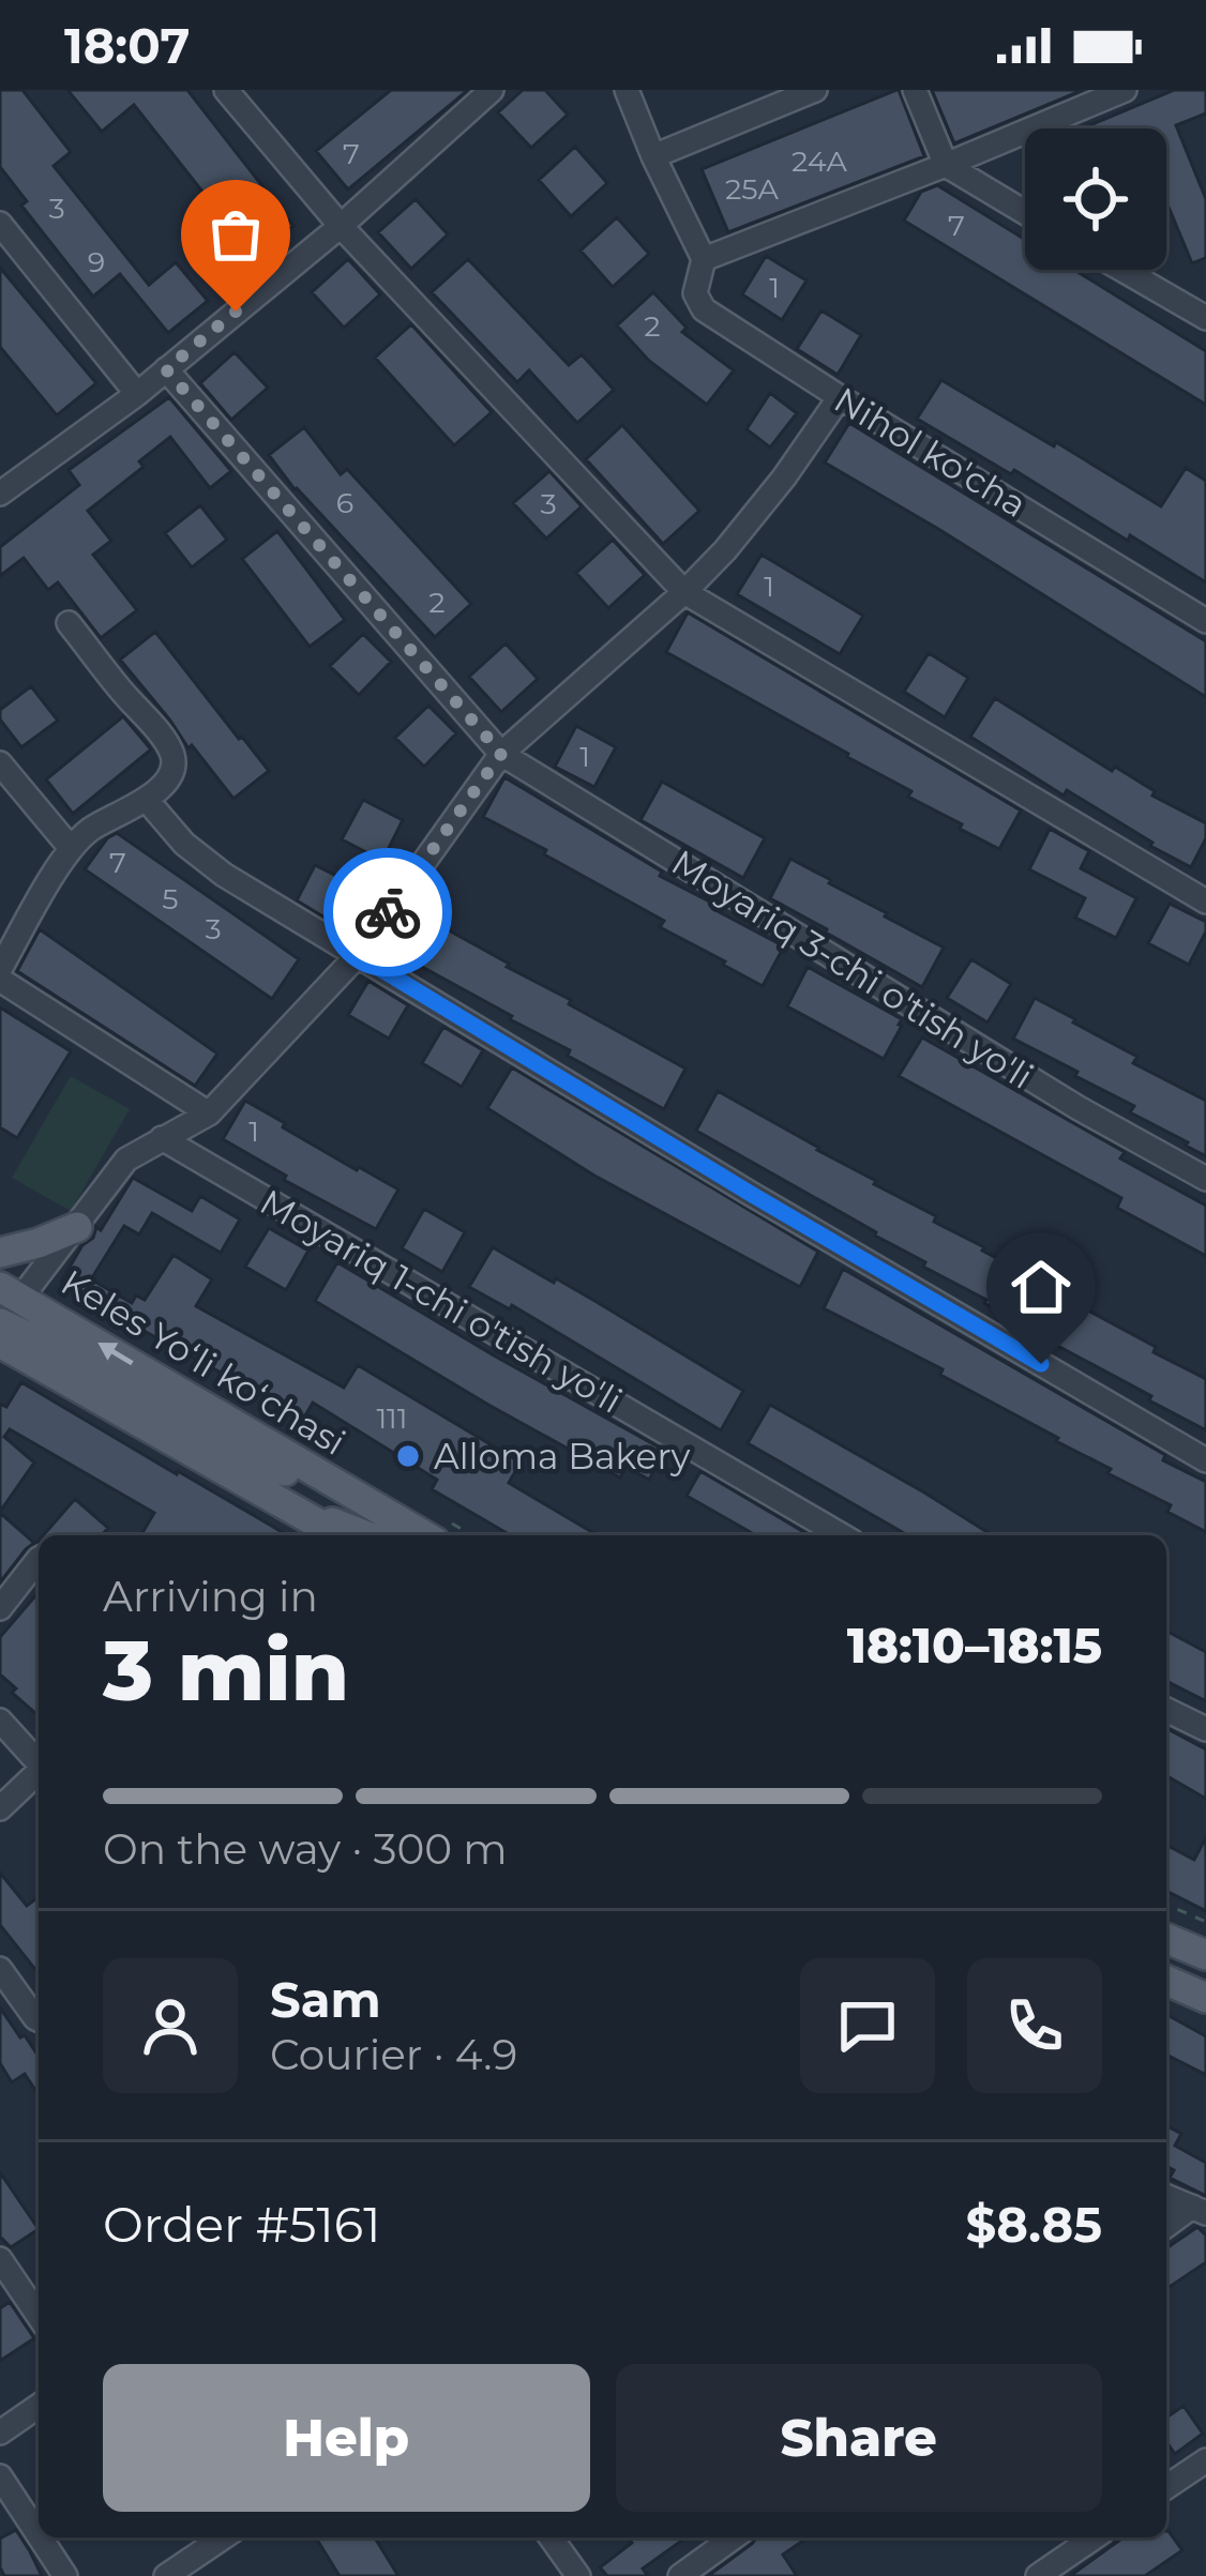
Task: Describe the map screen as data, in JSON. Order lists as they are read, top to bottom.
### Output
{
  "streets": {
    "main road": ["Keles Yoʻli koʻchasi"],
    "street": ["Nihol ko'cha", "Moyariq 3-chi o'tish yo'li", "Moyariq 1-chi o'tish yo'li"]
  },
  "places": ["Alloma Bakery"],
  "house_numbers": [
    "7",
    "24A",
    "25A",
    "3",
    "7",
    "9",
    "1",
    "2",
    "6",
    "3",
    "1",
    "2",
    "1",
    "7",
    "5",
    "3",
    "1",
    "111"
  ],
  "page": {
    "status": "18:07",
    "heading": ["3 min", "Arriving in", "18:10–18:15"],
    "panel": [
      "Sam",
      "Courier · 4.9",
      "Order #5161",
      "$8.85"
    ],
    "bar": "On the way · 300 m",
    "buttons": ["Help", "Share"]
  }
}
